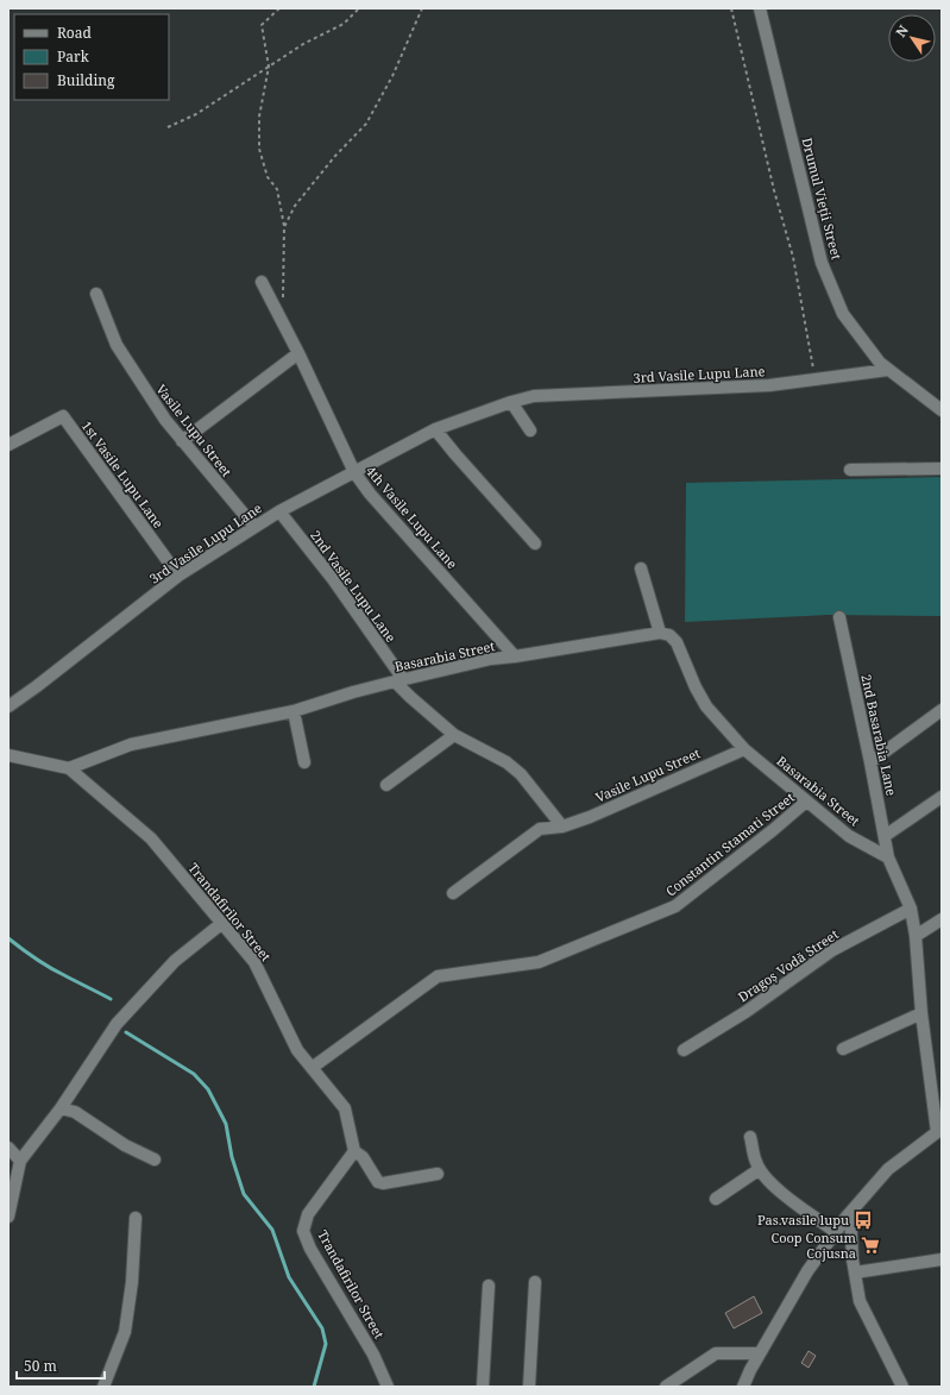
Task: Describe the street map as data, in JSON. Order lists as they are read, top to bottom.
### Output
{
  "streets": {
    "street": [
      "Drumul Vieții Street",
      "3rd Vasile Lupu Lane",
      "Vasile Lupu Street",
      "1st Vasile Lupu Lane",
      "4th Vasile Lupu Lane",
      "2nd Vasile Lupu Lane",
      "Basarabia Street",
      "2nd Basarabia Lane",
      "Constantin Stamati Street",
      "Trandafirilor Street",
      "Dragoș Vodă Street"
    ]
  },
  "crossings": [
    ["Drumul Vieții Street", "3rd Vasile Lupu Lane"],
    ["3rd Vasile Lupu Lane", "Vasile Lupu Street"],
    ["3rd Vasile Lupu Lane", "1st Vasile Lupu Lane"],
    ["3rd Vasile Lupu Lane", "4th Vasile Lupu Lane"],
    ["3rd Vasile Lupu Lane", "2nd Vasile Lupu Lane"],
    ["Vasile Lupu Street", "Basarabia Street"],
    ["4th Vasile Lupu Lane", "Basarabia Street"],
    ["2nd Vasile Lupu Lane", "Basarabia Street"],
    ["Basarabia Street", "2nd Basarabia Lane"],
    ["Basarabia Street", "Constantin Stamati Street"],
    ["Basarabia Street", "Trandafirilor Street"],
    ["Constantin Stamati Street", "Trandafirilor Street"]
  ],
  "places": {
    "bus stop": ["Pas.vasile lupu"],
    "supermarket": ["Coop Consum Cojusna"]
  },
  "legend": ["Road", "Park", "Building"],
  "scale_bar": "50 m",
  "north": "top left"
}
